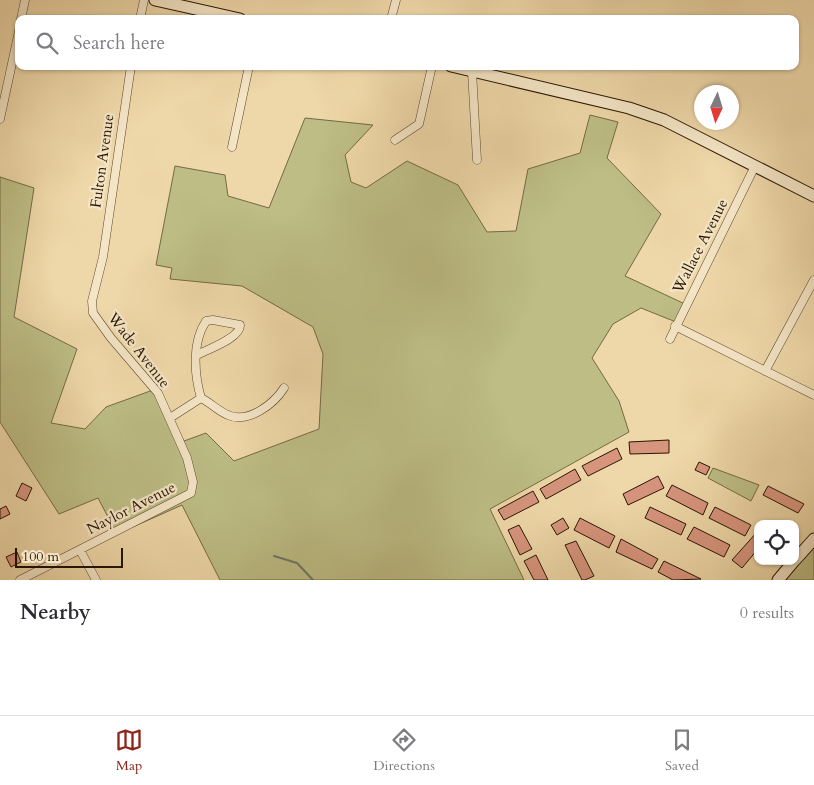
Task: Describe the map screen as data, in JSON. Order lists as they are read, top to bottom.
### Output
{
  "streets": {
    "street": [
      "Fulton Avenue",
      "Wallace Avenue",
      "Wade Avenue",
      "Naylor Avenue"
    ]
  },
  "crossings": [
    ["Fulton Avenue", "Wade Avenue"],
    ["Wade Avenue", "Naylor Avenue"]
  ],
  "scale_bar": "100 m",
  "north": "bottom",
  "page": {
    "search": "Search here",
    "scale": "100 m",
    "heading": ["Nearby", "0 results"],
    "nav": ["Map", "Directions", "Saved"]
  }
}
